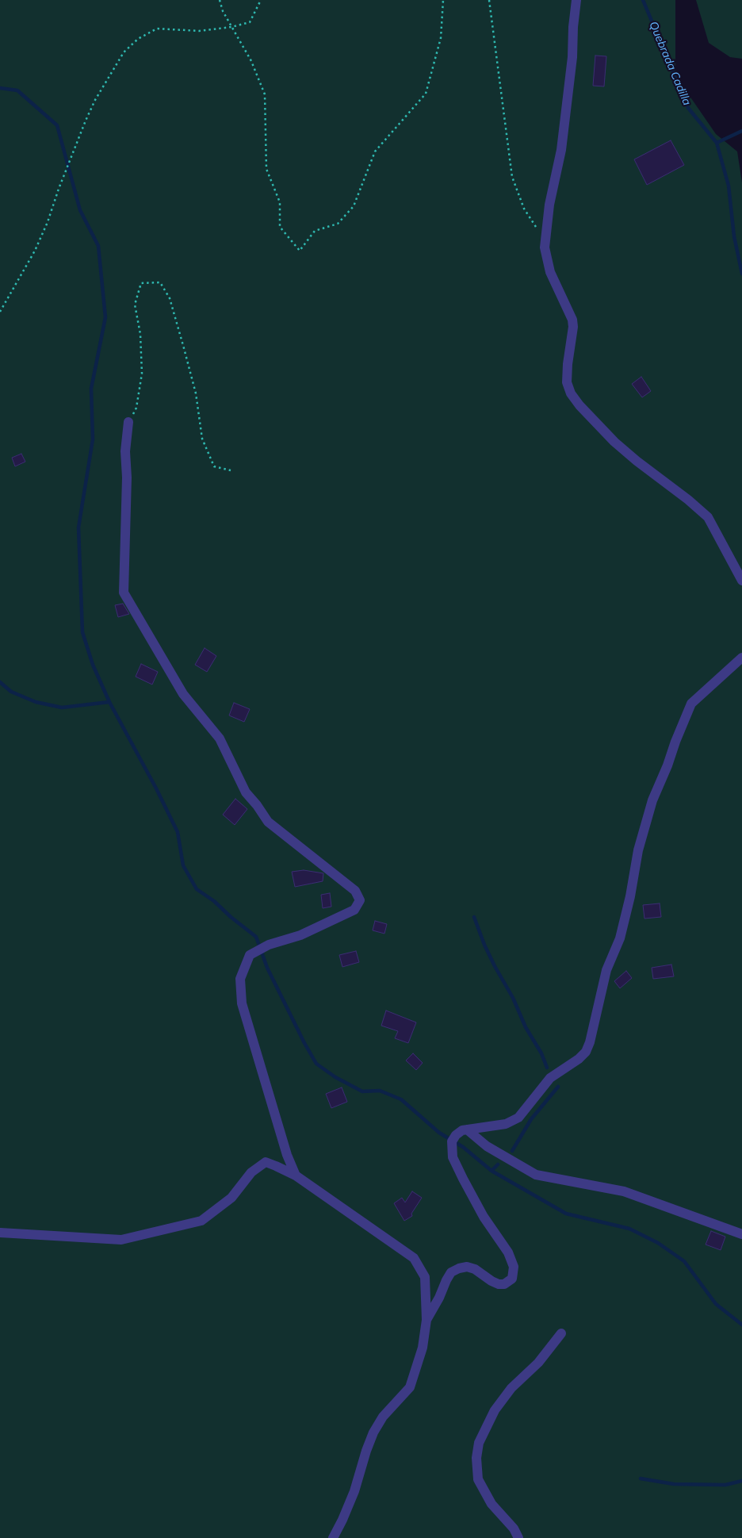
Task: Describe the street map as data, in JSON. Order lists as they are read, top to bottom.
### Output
{
  "water": ["Quebrada Cadilla"]
}
